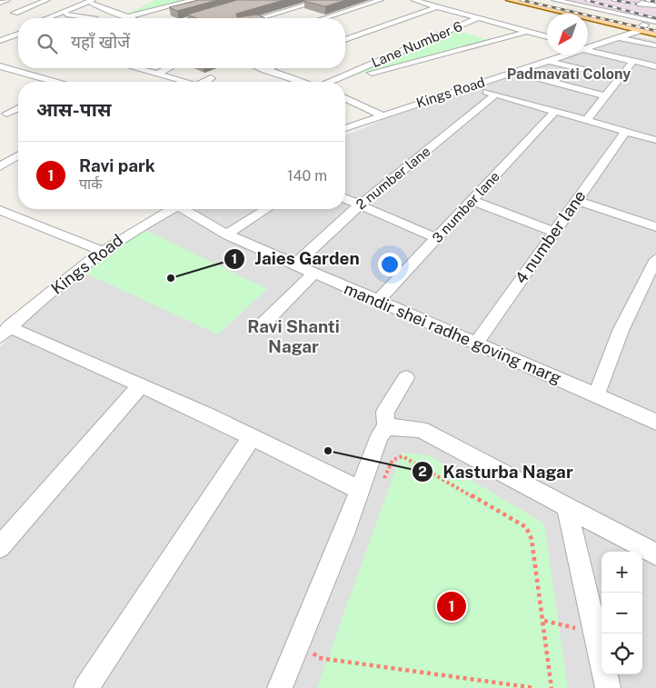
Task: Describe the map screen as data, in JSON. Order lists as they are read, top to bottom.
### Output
{
  "streets": {
    "street": [
      "Lane Number 6",
      "Kings Road",
      "2 number lane",
      "3 number lane",
      "4 number lane",
      "mandir shei radhe goving marg"
    ]
  },
  "crossings": [
    ["2 number lane", "mandir shei radhe goving marg"],
    ["3 number lane", "mandir shei radhe goving marg"],
    ["4 number lane", "mandir shei radhe goving marg"]
  ],
  "districts": ["Padmavati Colony", "Ravi Shanti Nagar"],
  "places": ["Jaies Garden", "Kasturba Nagar"],
  "north": "bottom left",
  "page": {
    "search": "यहाँ खोजें",
    "heading": "आस-पास",
    "list": [
      {
        "mark": "1",
        "name": "Ravi park",
        "note": "पार्क",
        "value": "140 m"
      }
    ],
    "map_buttons": ["+", "−"],
    "pins": "1"
  }
}
